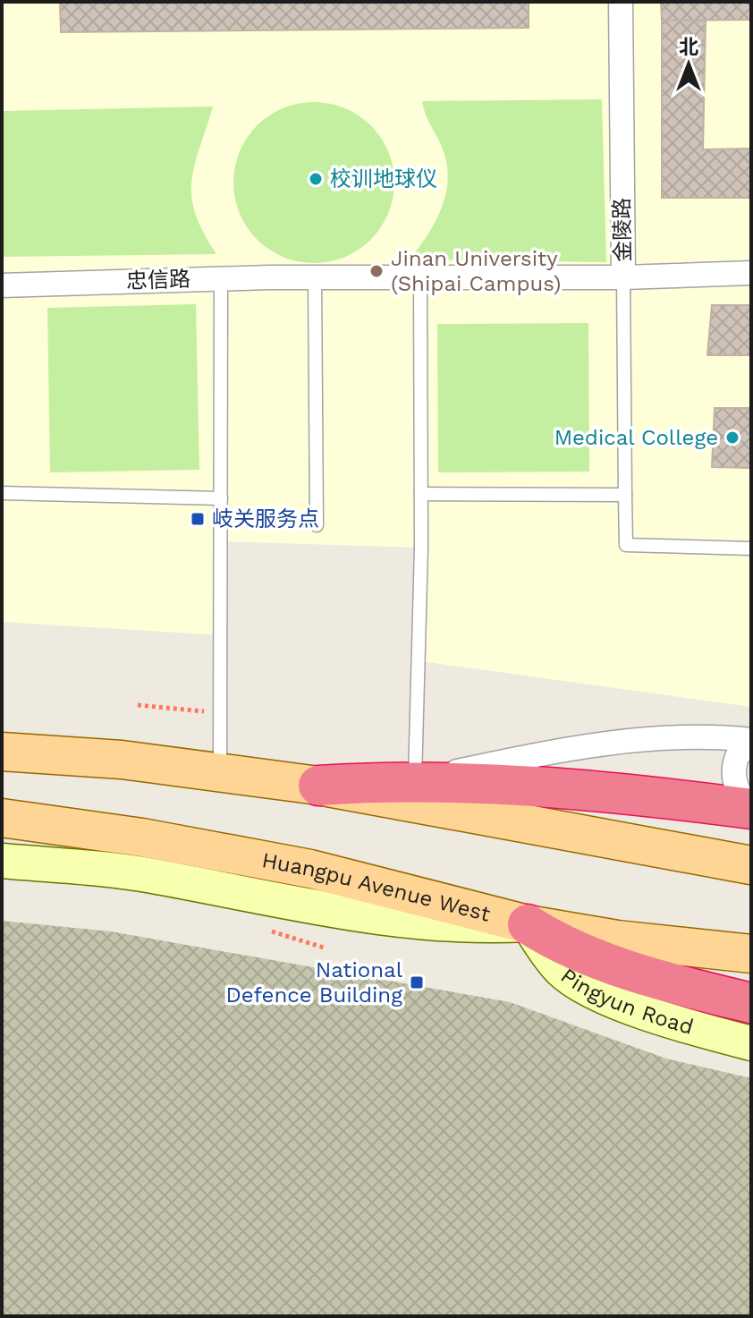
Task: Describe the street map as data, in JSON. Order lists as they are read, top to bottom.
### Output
{
  "streets": {
    "main road": ["Huangpu Avenue West", "Pingyun Road"],
    "street": ["金陵路", "忠信路"]
  },
  "crossings": [
    ["金陵路", "忠信路"],
    ["Huangpu Avenue West", "Pingyun Road"]
  ],
  "places": {
    "other": ["校训地球仪", "Jinan University (Shipai Campus)", "Medical College"],
    "transit": ["岐关服务点", "National Defence Building"]
  },
  "north": "top"
}
